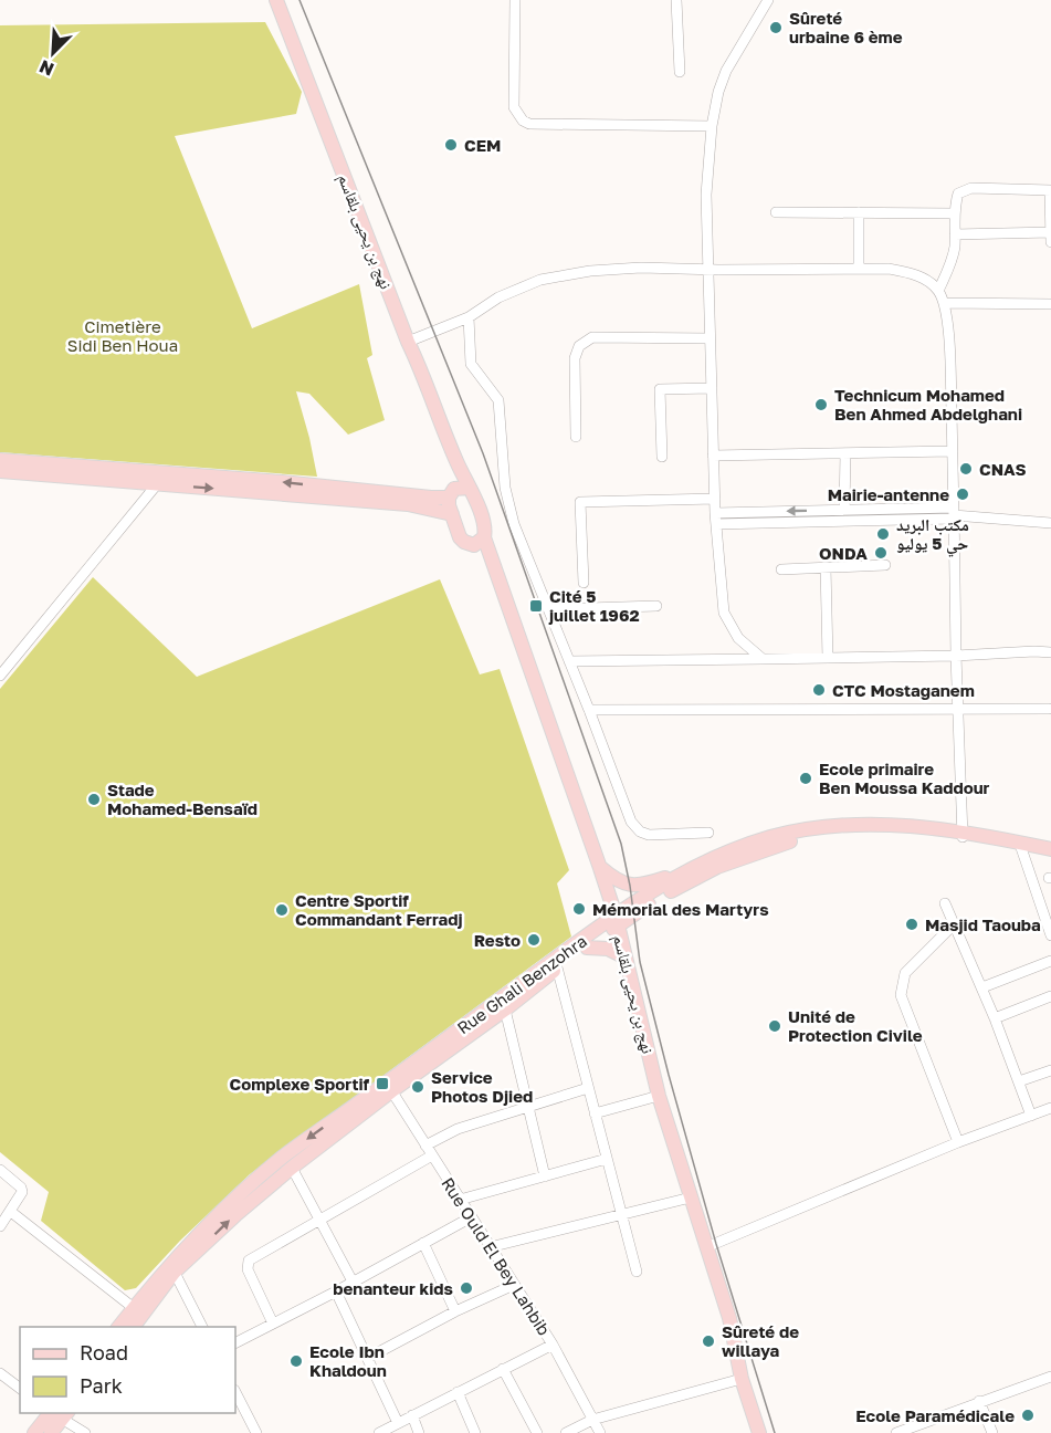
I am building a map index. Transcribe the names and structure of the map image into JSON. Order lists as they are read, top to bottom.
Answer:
{
  "streets": {
    "main road": ["نهج بن يحيى بلقاسم", "Rue Ghali Benzohra"],
    "street": ["Rue Ould El Bey Lahbib"]
  },
  "crossings": [
    ["نهج بن يحيى بلقاسم", "Rue Ghali Benzohra"],
    ["Rue Ghali Benzohra", "Rue Ould El Bey Lahbib"]
  ],
  "parks": ["Cimetière Sidi Ben Houa"],
  "places": {
    "other": [
      "Sûreté urbaine 6 ème",
      "CEM",
      "Technicum Mohamed Ben Ahmed Abdelghani",
      "CNAS",
      "Mairie-antenne",
      "مكتب البريد حي 5 يوليو",
      "ONDA",
      "CTC Mostaganem",
      "Ecole primaire Ben Moussa Kaddour",
      "Stade Mohamed-Bensaïd",
      "Mémorial des Martyrs",
      "Centre Sportif Commandant Ferradj",
      "Masjid Taouba",
      "Resto",
      "Unité de Protection Civile",
      "Service Photos Djied",
      "benanteur kids",
      "Sûreté de willaya",
      "Ecole Ibn Khaldoun",
      "Ecole Paramédicale"
    ],
    "transit": ["Cité 5 juillet 1962", "Complexe Sportif"]
  },
  "legend": ["Road", "Park"],
  "north": "bottom left"
}
